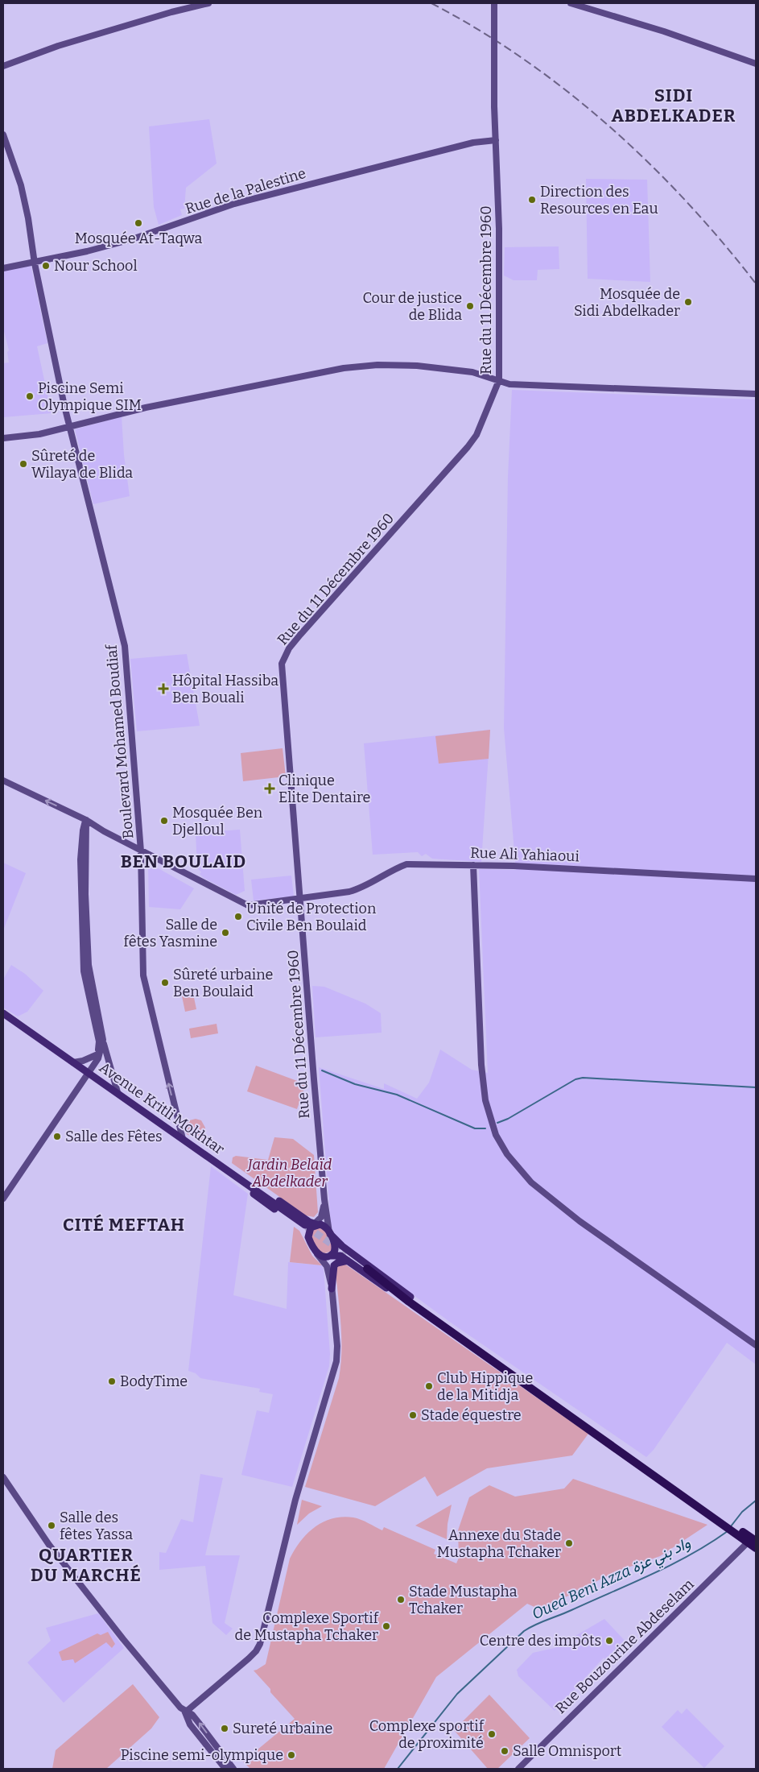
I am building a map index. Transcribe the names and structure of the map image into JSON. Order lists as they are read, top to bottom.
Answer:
{
  "streets": {
    "main road": [
      "Rue de la Palestine",
      "Rue du 11 Décembre 1960",
      "Boulevard Mohamed Boudiaf",
      "Rue Ali Yahiaoui",
      "Avenue Kritli Mokhtar",
      "Rue Bouzourine Abdeselam"
    ]
  },
  "crossings": [
    ["Rue de la Palestine", "Rue du 11 Décembre 1960"],
    ["Rue de la Palestine", "Boulevard Mohamed Boudiaf"],
    ["Rue du 11 Décembre 1960", "Rue Ali Yahiaoui"],
    ["Boulevard Mohamed Boudiaf", "Rue Ali Yahiaoui"],
    ["Boulevard Mohamed Boudiaf", "Avenue Kritli Mokhtar"]
  ],
  "districts": [
    "SIDI ABDELKADER",
    "BEN BOULAID",
    "CITÉ MEFTAH",
    "QUARTIER DU MARCHÉ"
  ],
  "water": ["Oued Beni Azza واد بني عزة"],
  "parks": ["Jardin Belaïd Abdelkader"],
  "places": {
    "other": [
      "Direction des Resources en Eau",
      "Mosquée At-Taqwa",
      "Nour School",
      "Mosquée de Sidi Abdelkader",
      "Cour de justice de Blida",
      "Piscine Semi Olympique SIM",
      "Sûreté de Wilaya de Blida",
      "Mosquée Ben Djelloul",
      "Unité de Protection Civile Ben Boulaid",
      "Salle de fêtes Yasmine",
      "Sûreté urbaine Ben Boulaid",
      "Salle des Fêtes",
      "BodyTime",
      "Club Hippique de la Mitidja",
      "Stade équestre",
      "Salle des fêtes Yassa",
      "Annexe du Stade Mustapha Tchaker",
      "Stade Mustapha Tchaker",
      "Complexe Sportif de Mustapha Tchaker",
      "Centre des impôts",
      "Sureté urbaine",
      "Complexe sportif de proximité",
      "Salle Omnisport",
      "Piscine semi-olympique"
    ],
    "health": ["Hôpital Hassiba Ben Bouali", "Clinique Elite Dentaire"]
  }
}
